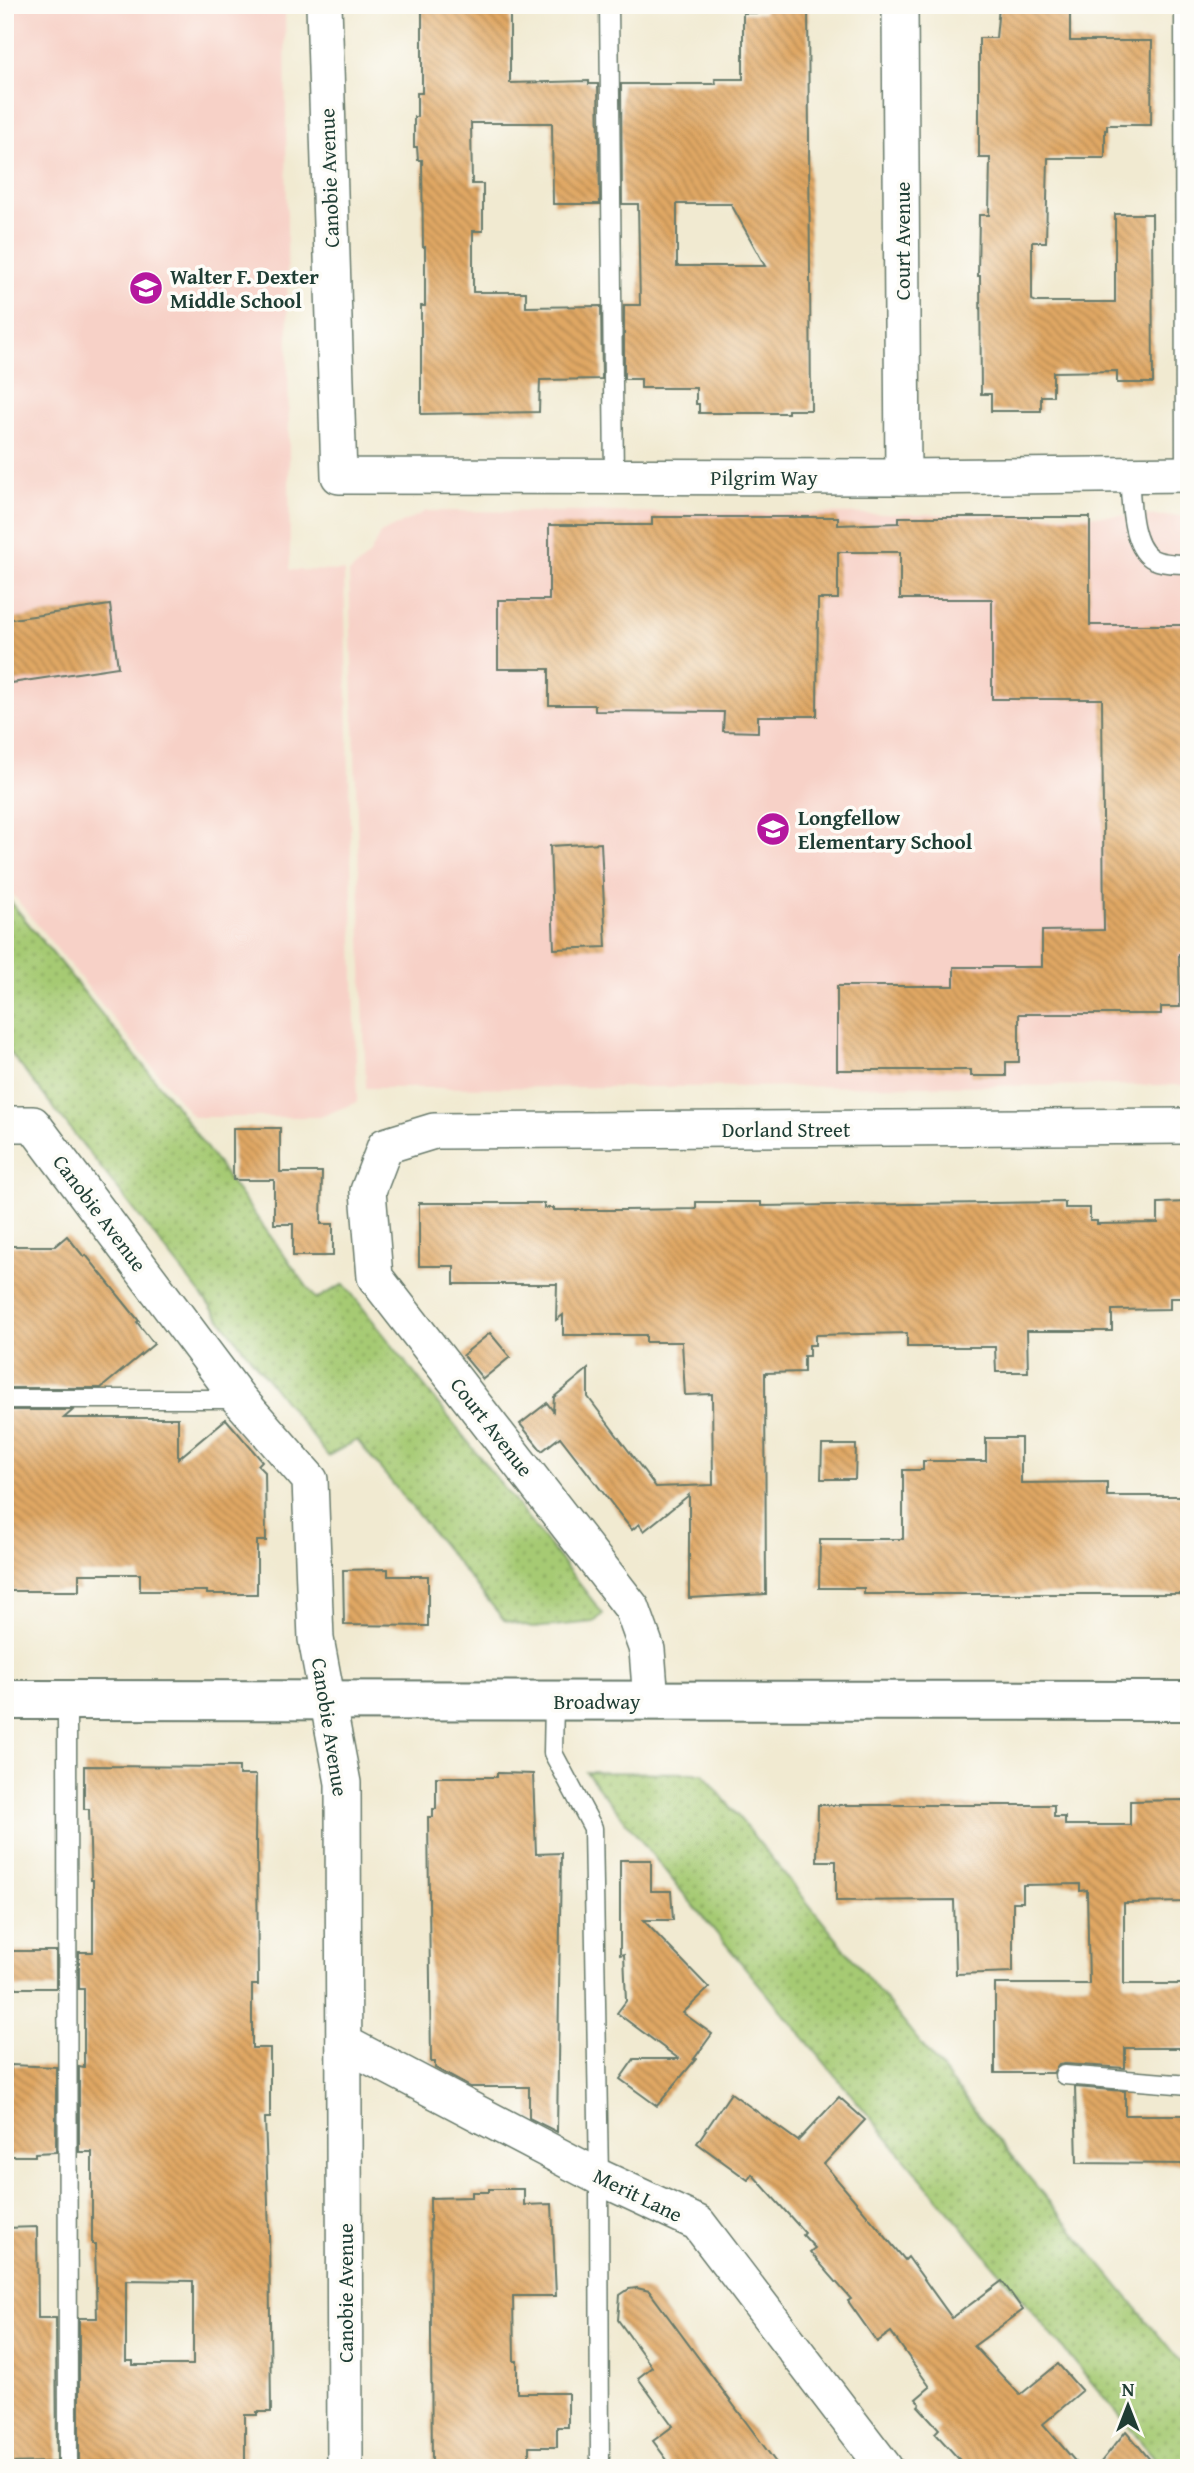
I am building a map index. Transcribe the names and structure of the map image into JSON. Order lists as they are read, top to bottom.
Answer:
{
  "streets": {
    "street": [
      "Canobie Avenue",
      "Court Avenue",
      "Pilgrim Way",
      "Dorland Street",
      "Broadway",
      "Merit Lane"
    ]
  },
  "crossings": [
    ["Canobie Avenue", "Pilgrim Way"],
    ["Canobie Avenue", "Broadway"],
    ["Canobie Avenue", "Merit Lane"],
    ["Court Avenue", "Pilgrim Way"],
    ["Court Avenue", "Dorland Street"],
    ["Court Avenue", "Broadway"]
  ],
  "places": {
    "school or university": ["Walter F. Dexter Middle School", "Longfellow Elementary School"]
  },
  "north": "top"
}
